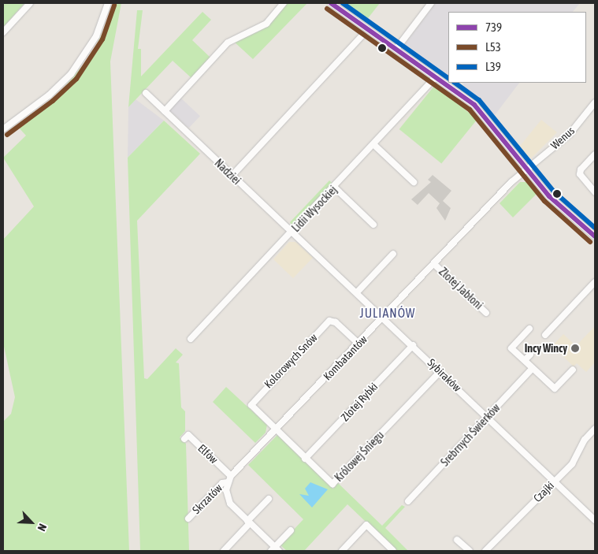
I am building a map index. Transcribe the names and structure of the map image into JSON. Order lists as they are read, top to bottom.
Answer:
{
  "streets": {
    "street": [
      "Wenus",
      "Nadziei",
      "Lidii Wysockiej",
      "Złotej Jabłoni",
      "Kombatantów",
      "Kolorowych Snów",
      "Sybiraków",
      "Złotej Rybki",
      "Srebrnych Świerków",
      "Elfów",
      "Królowej Śniegu",
      "Czajki",
      "Skrzatów"
    ]
  },
  "crossings": [
    ["Wenus", "Kombatantów"],
    ["Nadziei", "Lidii Wysockiej"],
    ["Nadziei", "Sybiraków"],
    ["Lidii Wysockiej", "Sybiraków"],
    ["Złotej Jabłoni", "Kombatantów"],
    ["Kombatantów", "Kolorowych Snów"],
    ["Kombatantów", "Sybiraków"],
    ["Kombatantów", "Elfów"],
    ["Kombatantów", "Królowej Śniegu"],
    ["Kombatantów", "Skrzatów"],
    ["Kolorowych Snów", "Królowej Śniegu"],
    ["Sybiraków", "Złotej Rybki"],
    ["Sybiraków", "Srebrnych Świerków"],
    ["Sybiraków", "Królowej Śniegu"],
    ["Sybiraków", "Czajki"],
    ["Złotej Rybki", "Królowej Śniegu"]
  ],
  "districts": ["JULIANÓW"],
  "places": ["Incy Wincy"],
  "lines": ["transit line 739", "transit line L39", "transit line L53"],
  "legend": ["739", "L53", "L39"],
  "north": "bottom right"
}
